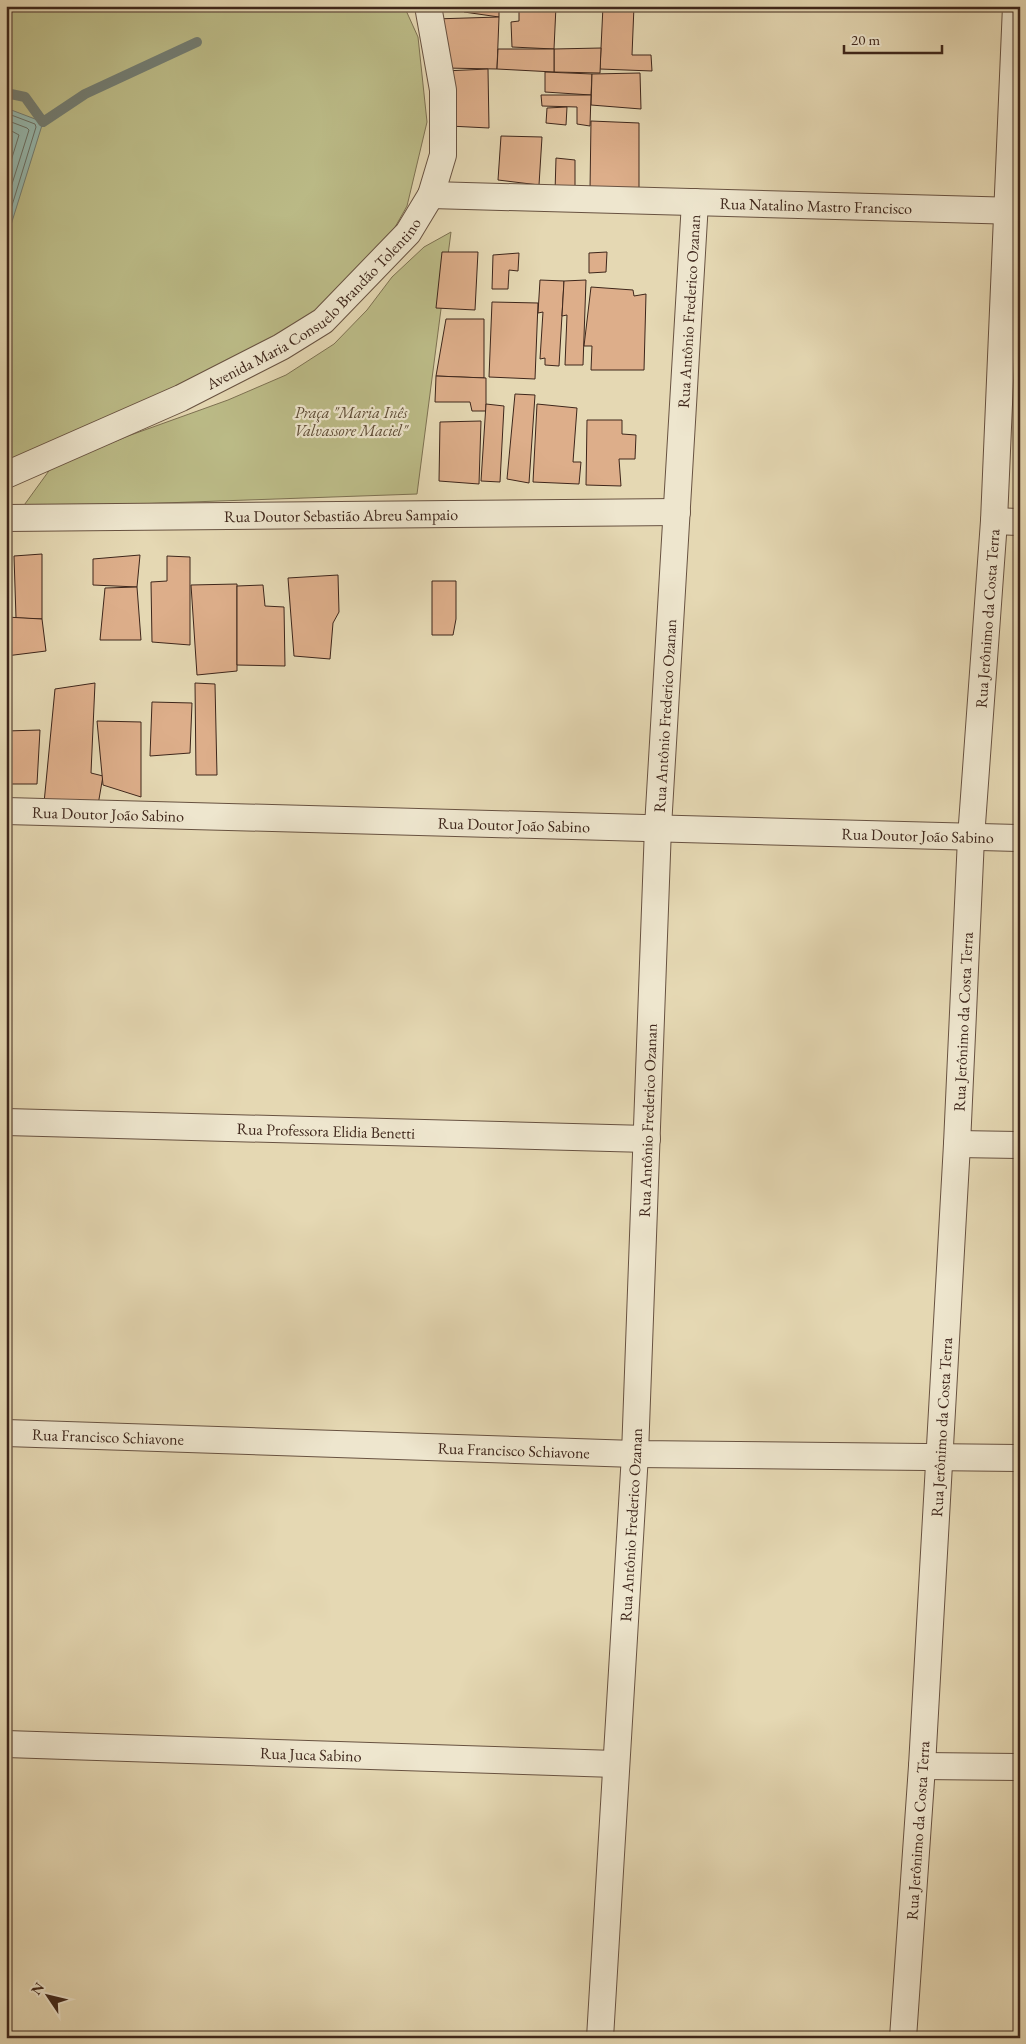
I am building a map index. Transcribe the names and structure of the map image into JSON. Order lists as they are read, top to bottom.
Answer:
{
  "streets": {
    "street": [
      "Rua Natalino Mastro Francisco",
      "Avenida Maria Consuelo Brandão Tolentino",
      "Rua Antônio Frederico Ozanan",
      "Rua Doutor Sebastião Abreu Sampaio",
      "Rua Jerônimo da Costa Terra",
      "Rua Doutor João Sabino",
      "Rua Professora Elidia Benetti",
      "Rua Francisco Schiavone",
      "Rua Juca Sabino"
    ]
  },
  "crossings": [
    ["Rua Natalino Mastro Francisco", "Avenida Maria Consuelo Brandão Tolentino"],
    ["Rua Natalino Mastro Francisco", "Rua Antônio Frederico Ozanan"],
    ["Rua Natalino Mastro Francisco", "Rua Jerônimo da Costa Terra"],
    ["Rua Antônio Frederico Ozanan", "Rua Doutor Sebastião Abreu Sampaio"],
    ["Rua Antônio Frederico Ozanan", "Rua Doutor João Sabino"],
    ["Rua Antônio Frederico Ozanan", "Rua Professora Elidia Benetti"],
    ["Rua Antônio Frederico Ozanan", "Rua Francisco Schiavone"],
    ["Rua Antônio Frederico Ozanan", "Rua Juca Sabino"],
    ["Rua Jerônimo da Costa Terra", "Rua Doutor João Sabino"],
    ["Rua Jerônimo da Costa Terra", "Rua Francisco Schiavone"]
  ],
  "parks": ["Praça \"Maria Inês Valvassore Maciel\""],
  "scale_bar": "20 m",
  "north": "top left"
}
